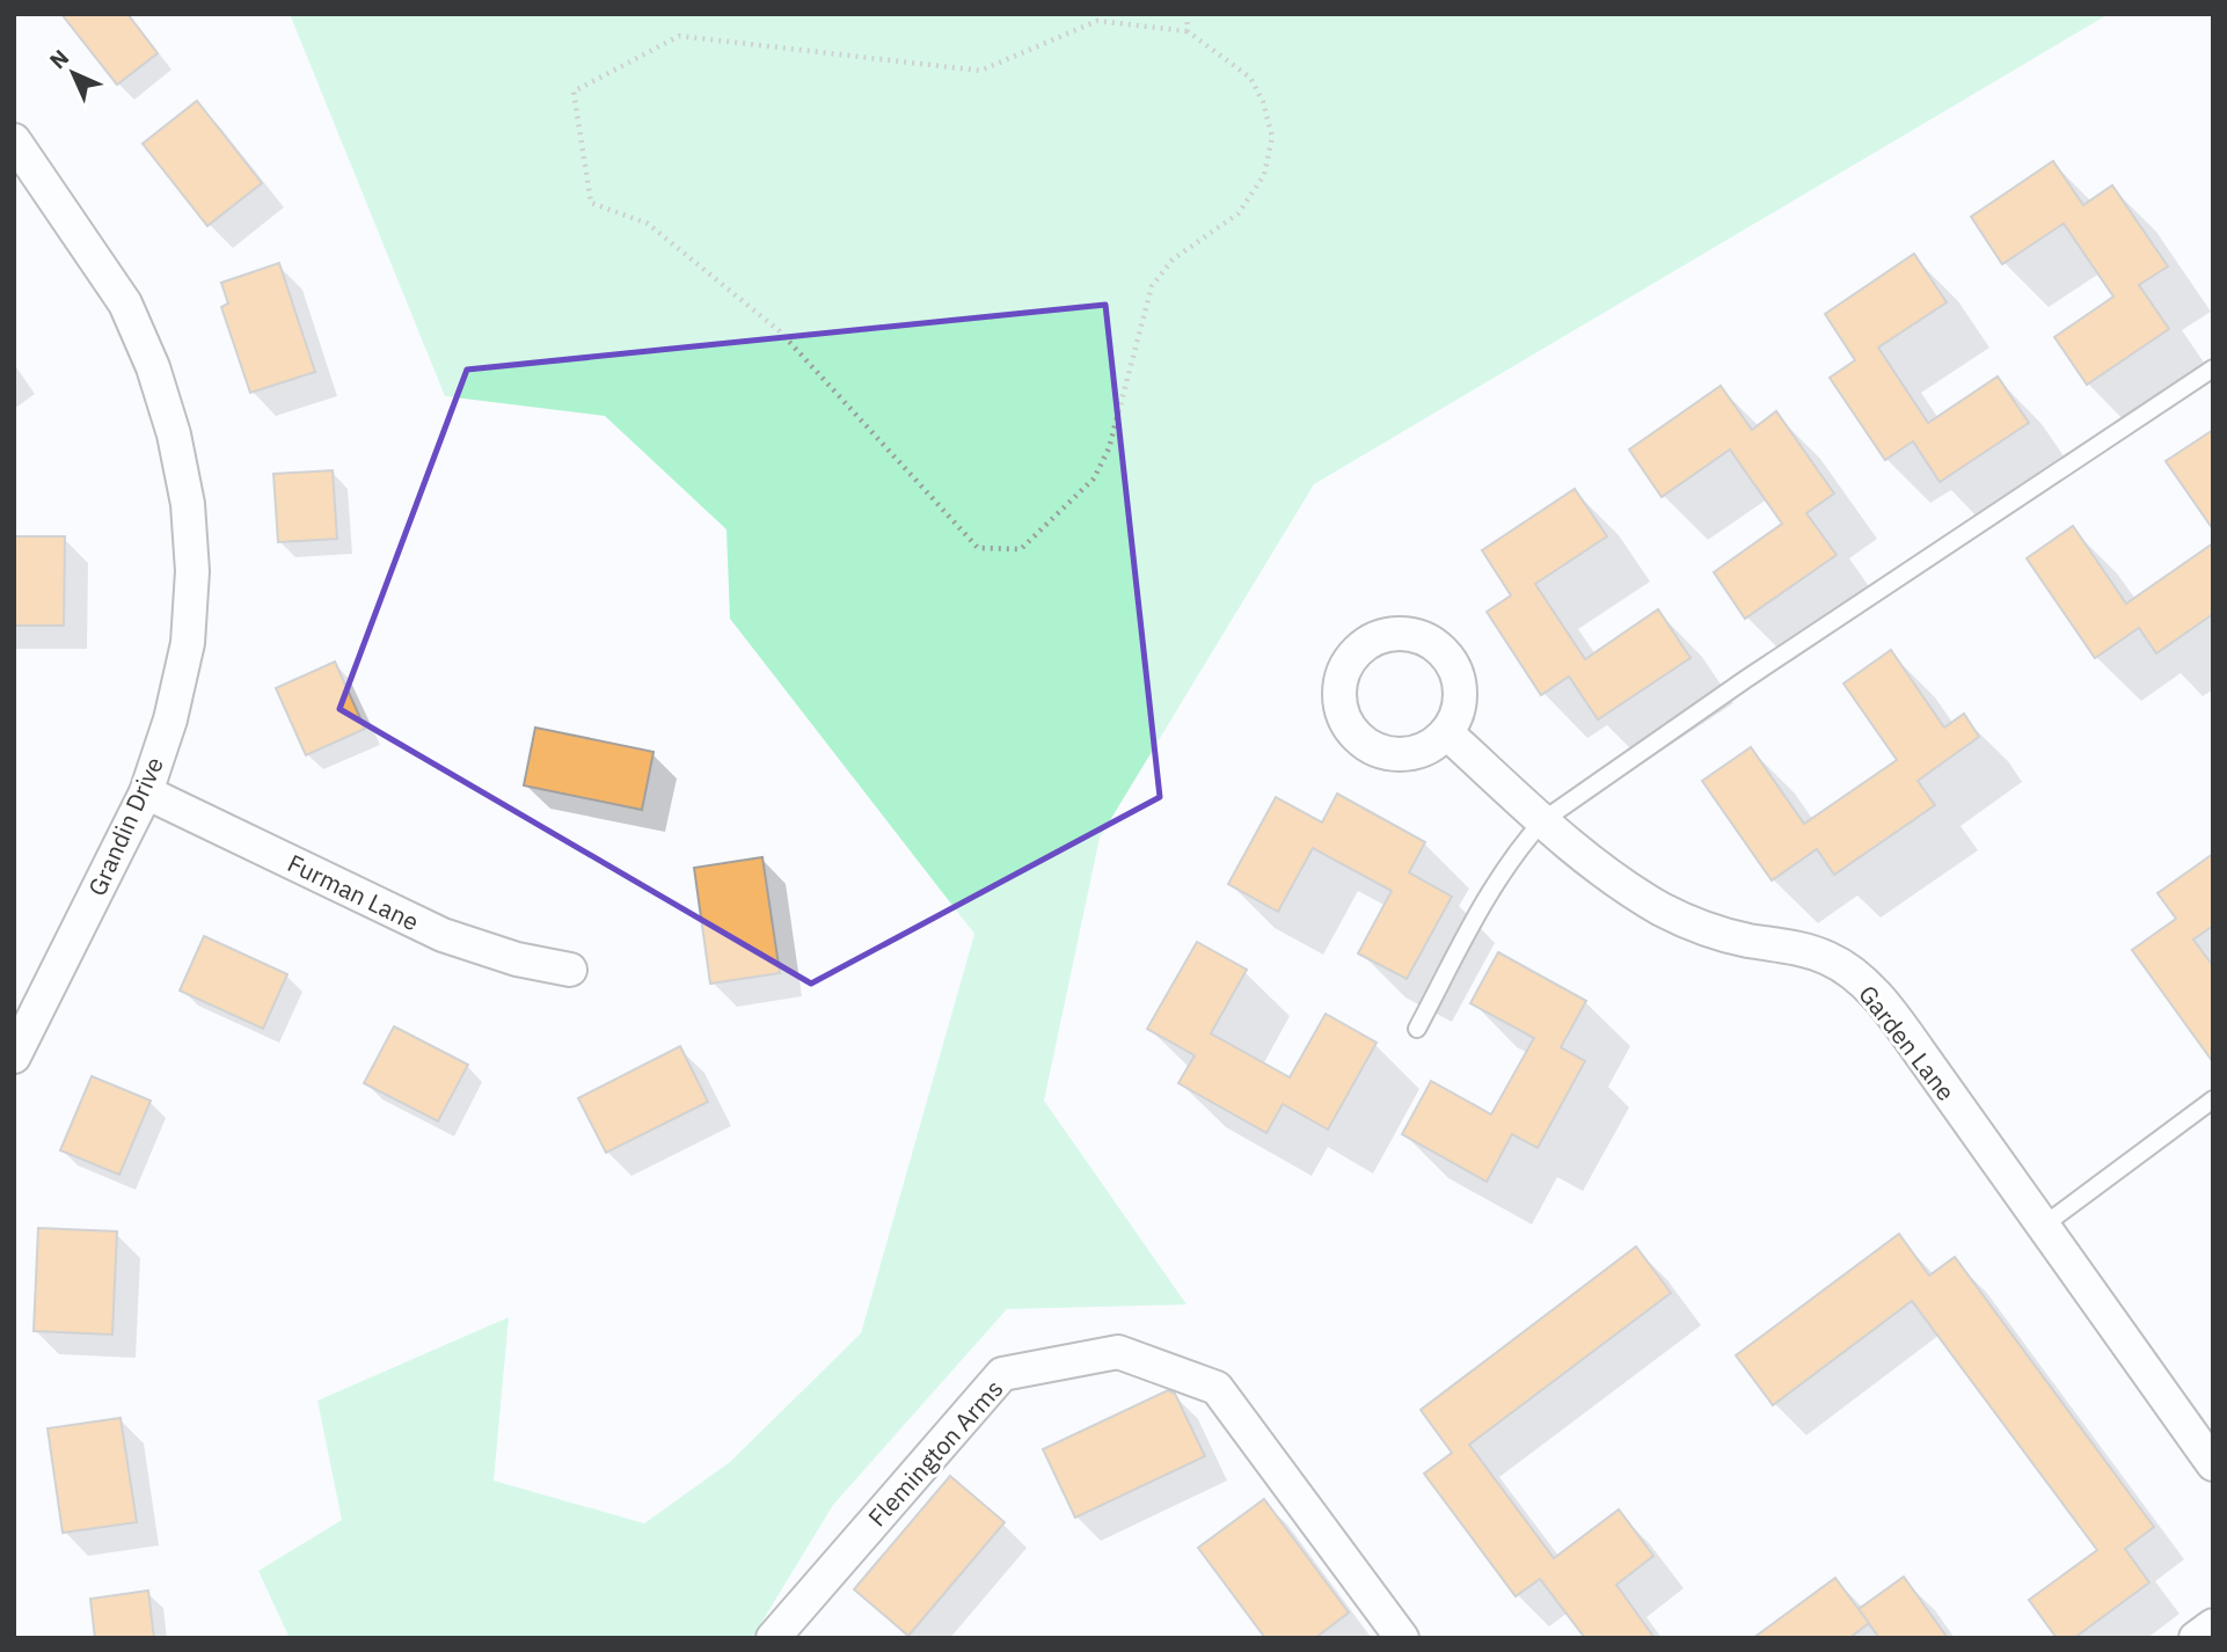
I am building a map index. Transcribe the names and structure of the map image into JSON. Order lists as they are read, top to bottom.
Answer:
{
  "streets": {
    "street": [
      "Grandin Drive",
      "Furman Lane",
      "Garden Lane",
      "Flemington Arms"
    ]
  },
  "crossings": [
    ["Grandin Drive", "Furman Lane"]
  ],
  "north": "top left"
}
